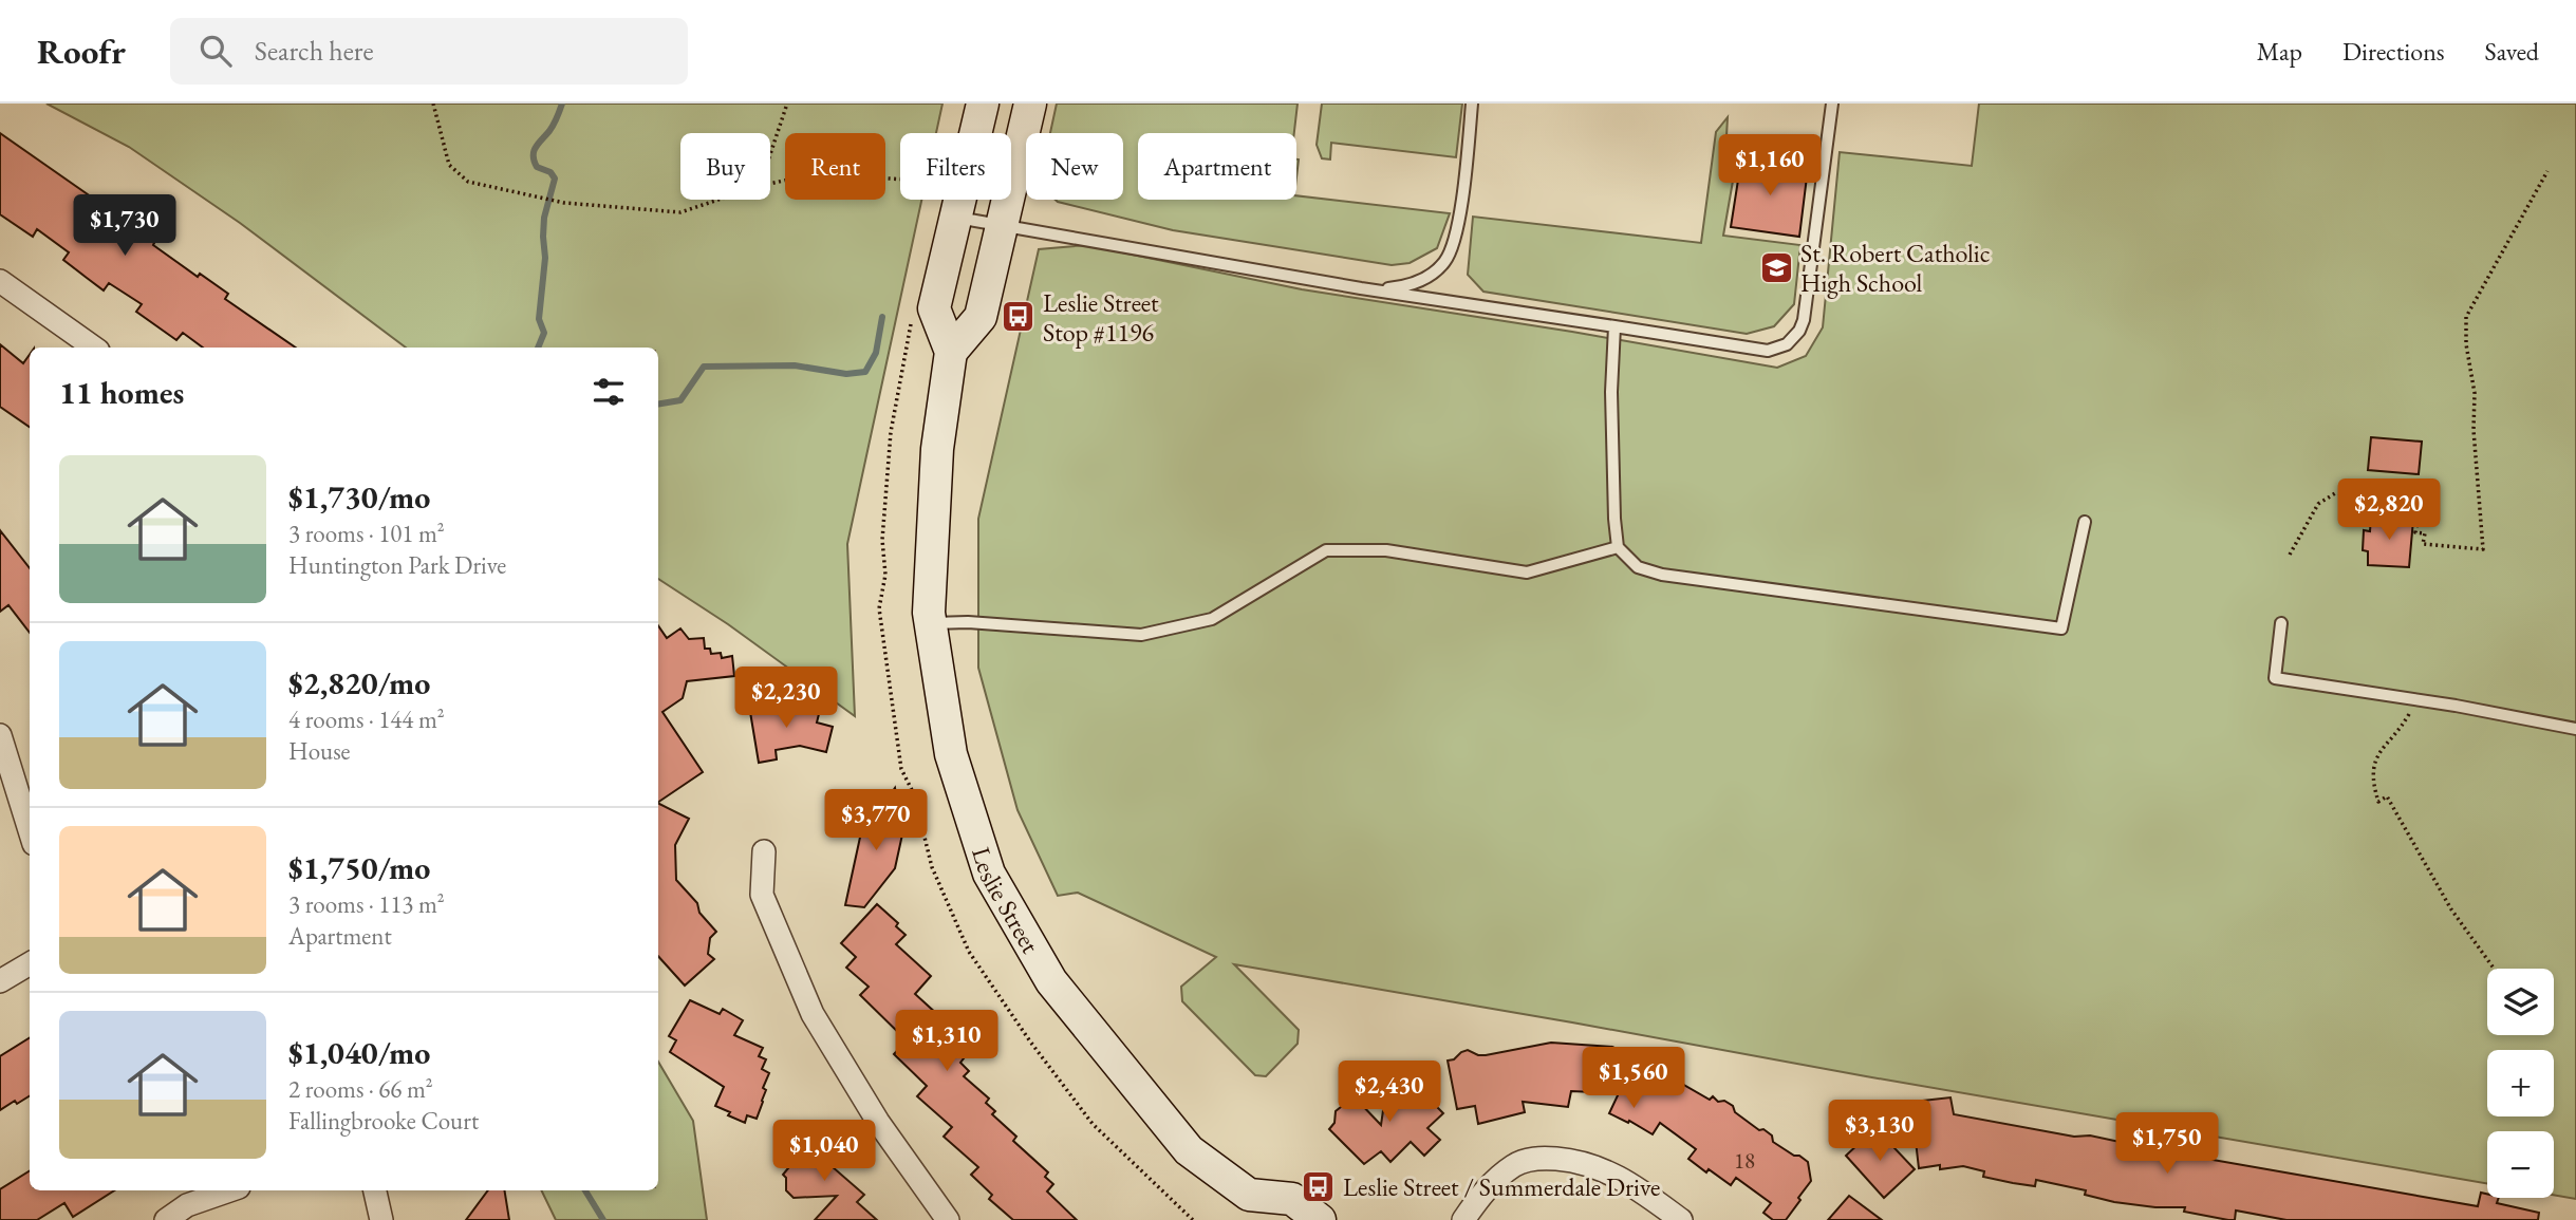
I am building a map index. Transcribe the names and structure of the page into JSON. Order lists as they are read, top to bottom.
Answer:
{
  "streets": {
    "main road": ["Leslie Street"]
  },
  "places": {
    "school or university": ["St. Robert Catholic High School"],
    "bus stop": ["Leslie Street Stop #1196", "Leslie Street / Summerdale Drive"]
  },
  "house_numbers": ["18"],
  "page": {
    "header": "Roofr",
    "search": "Search here",
    "nav": ["Map", "Directions", "Saved"],
    "chip": [
      "Buy",
      "Rent",
      "Filters",
      "New",
      "Apartment"
    ],
    "price": [
      "$1,160",
      "$1,730",
      "$2,820",
      "$2,230",
      "$3,770",
      "$1,310",
      "$1,560",
      "$2,430",
      "$3,130",
      "$1,750",
      "$1,040"
    ],
    "heading": "11 homes",
    "list": [
      {
        "name": "$1,730/mo",
        "note": "3 rooms · 101 m² · Huntington Park Drive"
      },
      {
        "name": "$2,820/mo",
        "note": "4 rooms · 144 m² · House"
      },
      {
        "name": "$1,750/mo",
        "note": "3 rooms · 113 m² · Apartment"
      },
      {
        "name": "$1,040/mo",
        "note": "2 rooms · 66 m² · Fallingbrooke Court"
      }
    ],
    "map_buttons": ["+", "−"]
  }
}
